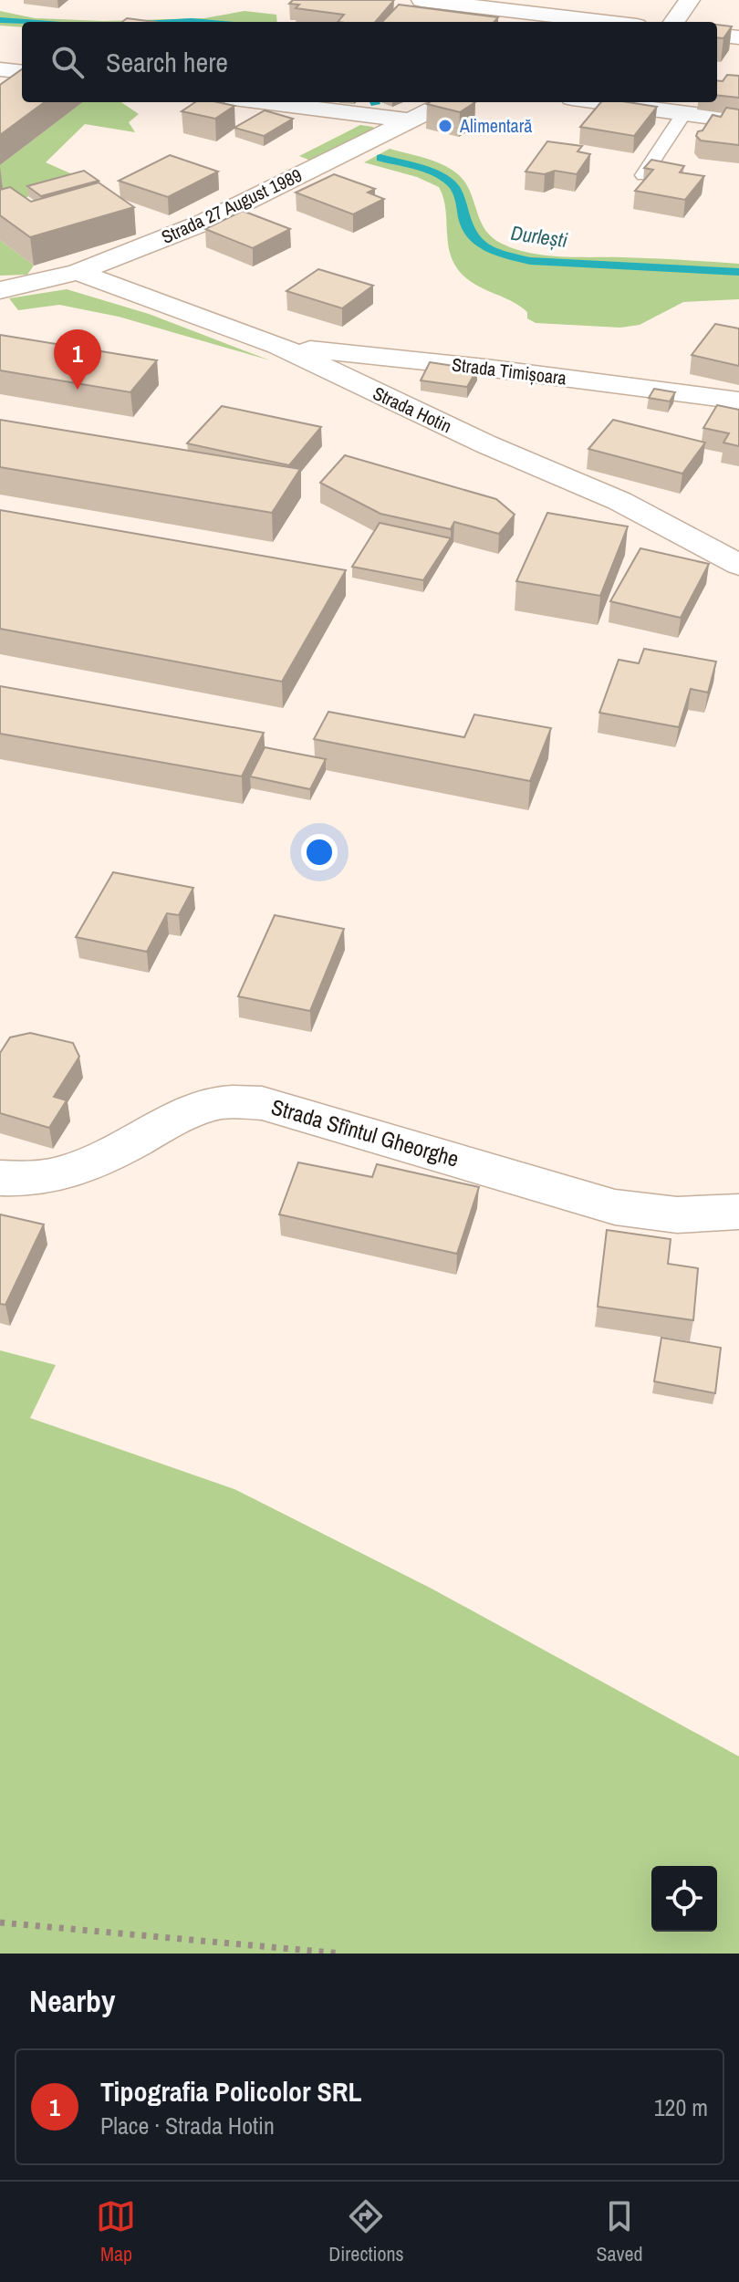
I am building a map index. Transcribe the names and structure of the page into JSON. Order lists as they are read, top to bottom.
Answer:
{
  "streets": {
    "street": [
      "Strada 27 August 1989",
      "Strada Timișoara",
      "Strada Hotin",
      "Strada Sfîntul Gheorghe"
    ]
  },
  "crossings": [
    ["Strada 27 August 1989", "Strada Hotin"],
    ["Strada Timișoara", "Strada Hotin"]
  ],
  "water": ["Durlești"],
  "places": ["Alimentară"],
  "page": {
    "search": "Search here",
    "pins": "1",
    "heading": "Nearby",
    "list": [
      {
        "mark": "1",
        "name": "Tipografia Policolor SRL",
        "note": "Place · Strada Hotin",
        "value": "120 m"
      }
    ],
    "nav": ["Map", "Directions", "Saved"]
  }
}
